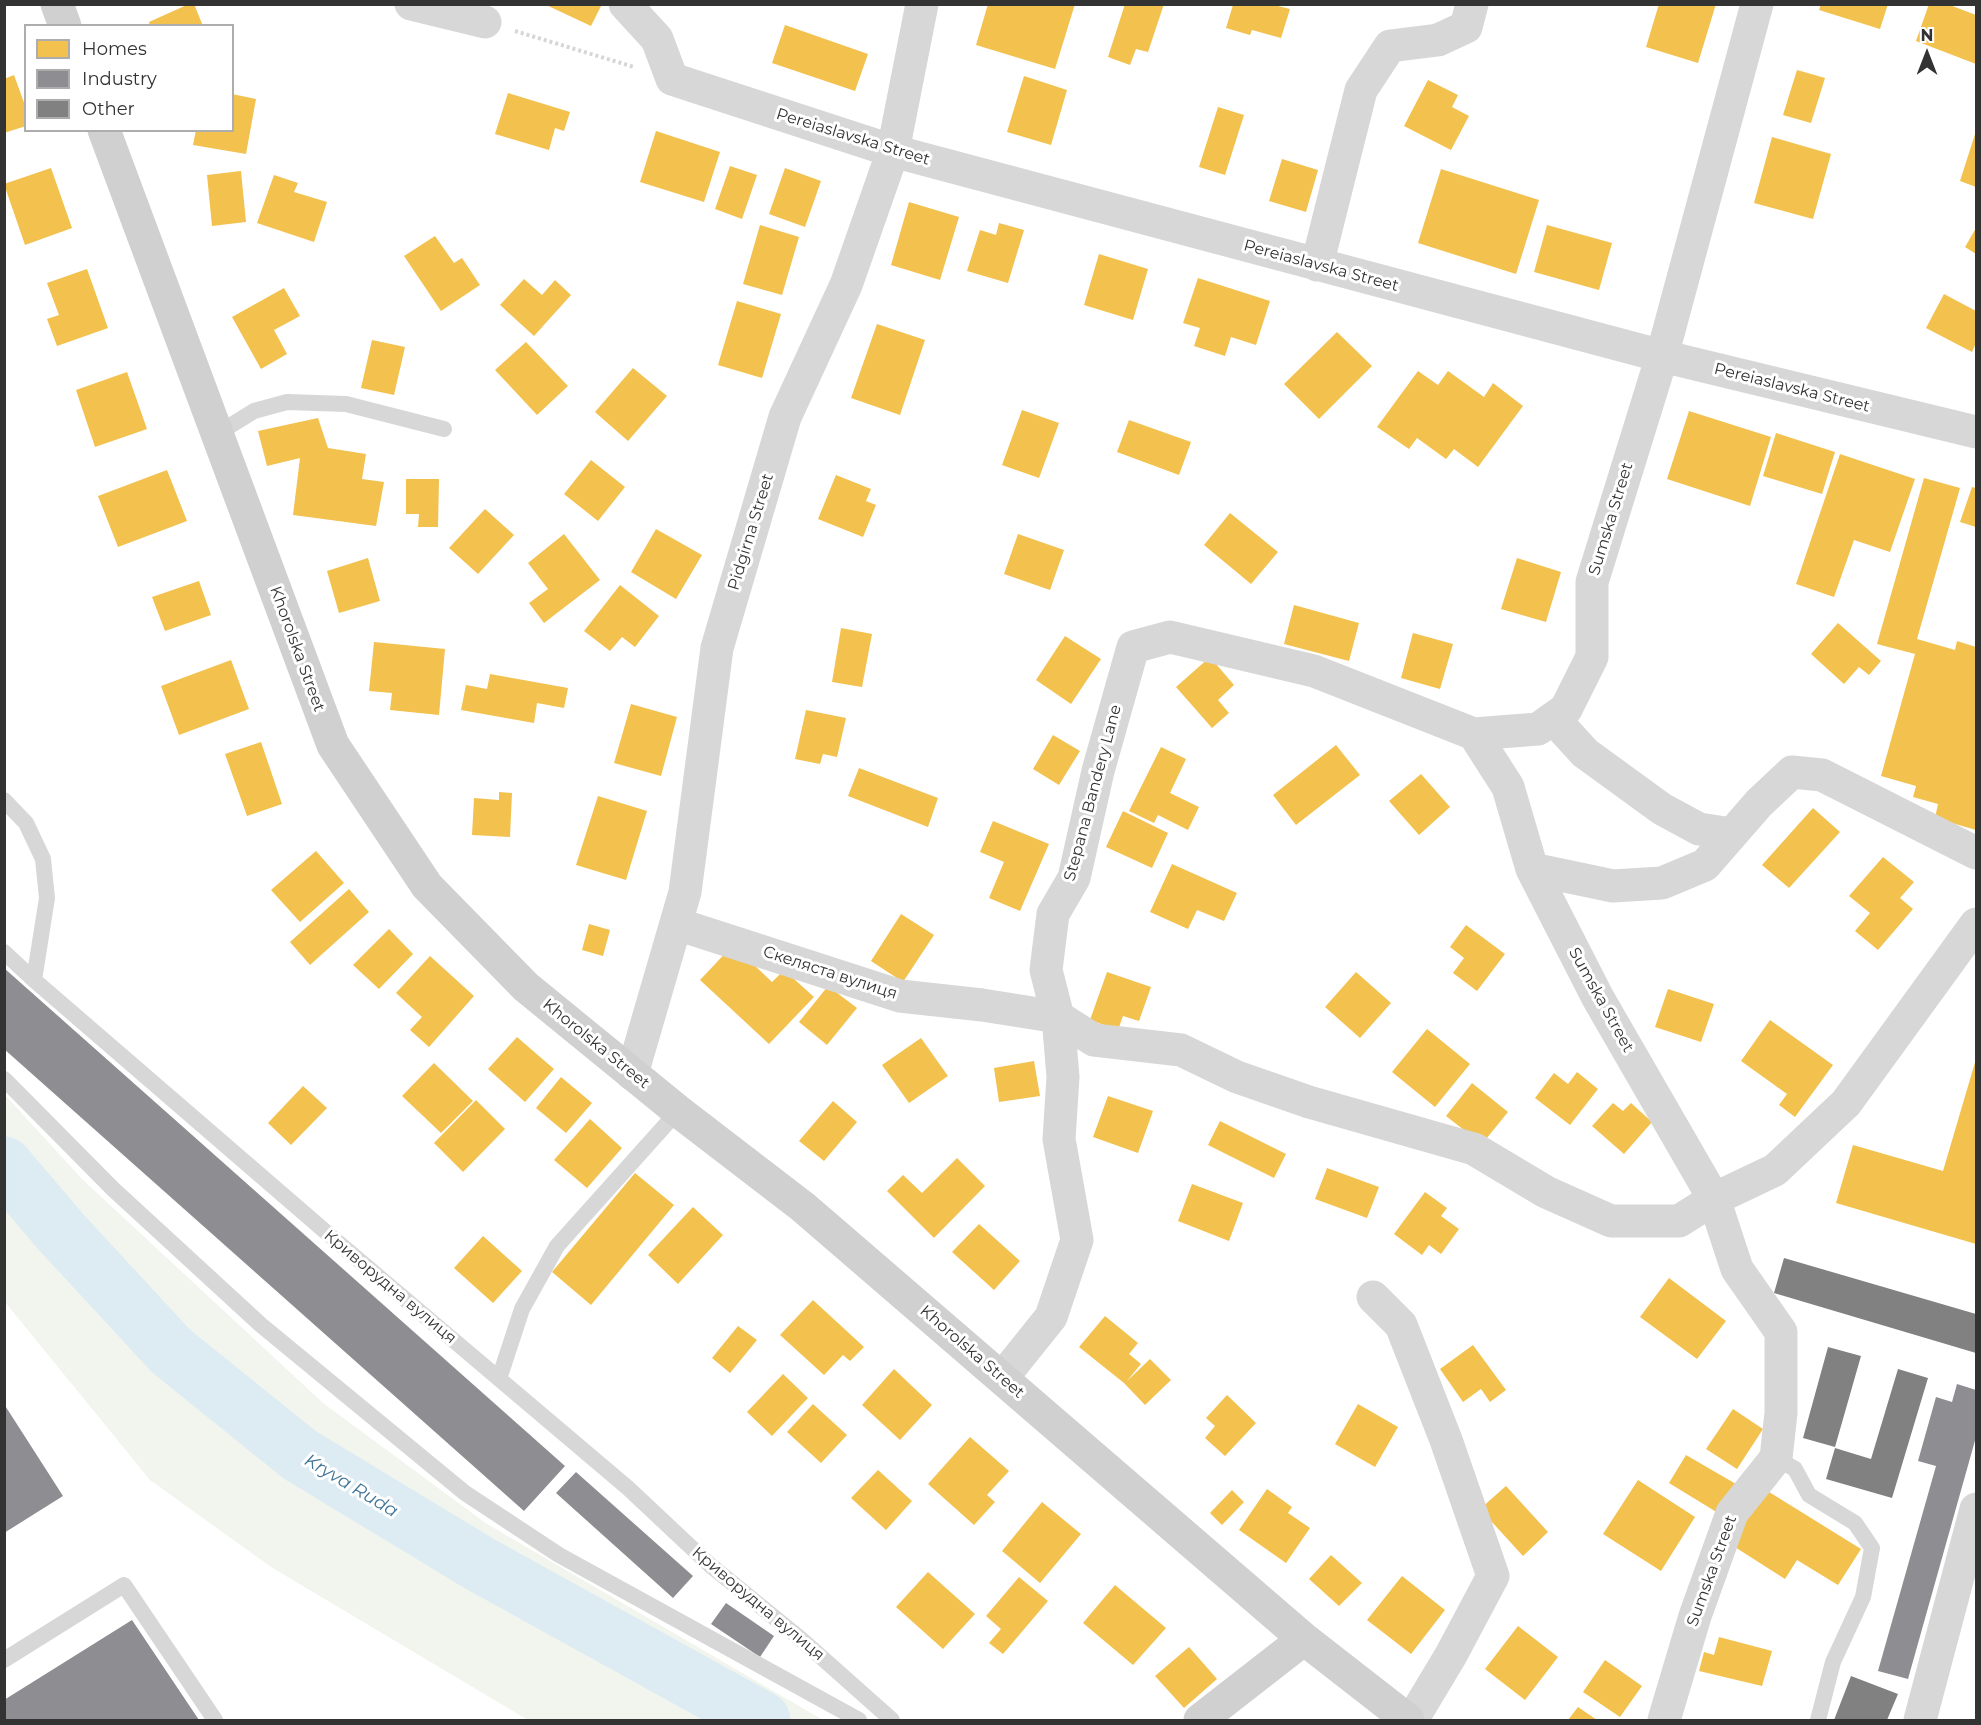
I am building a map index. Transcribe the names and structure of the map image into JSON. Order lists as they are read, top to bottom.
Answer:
{
  "streets": {
    "street": [
      "Pereiaslavska Street",
      "Sumska Street",
      "Pidgirna Street",
      "Khorolska Street",
      "Stepana Bandery Lane",
      "Скеляста вулиця"
    ],
    "lane": ["Криворудна вулиця"]
  },
  "crossings": [
    ["Pereiaslavska Street", "Sumska Street"],
    ["Pereiaslavska Street", "Pidgirna Street"],
    ["Sumska Street", "Stepana Bandery Lane"],
    ["Pidgirna Street", "Khorolska Street"],
    ["Pidgirna Street", "Скеляста вулиця"],
    ["Khorolska Street", "Stepana Bandery Lane"],
    ["Stepana Bandery Lane", "Скеляста вулиця"]
  ],
  "water": ["Kryva Ruda"],
  "legend": ["Homes", "Industry", "Other"],
  "north": "top"
}
